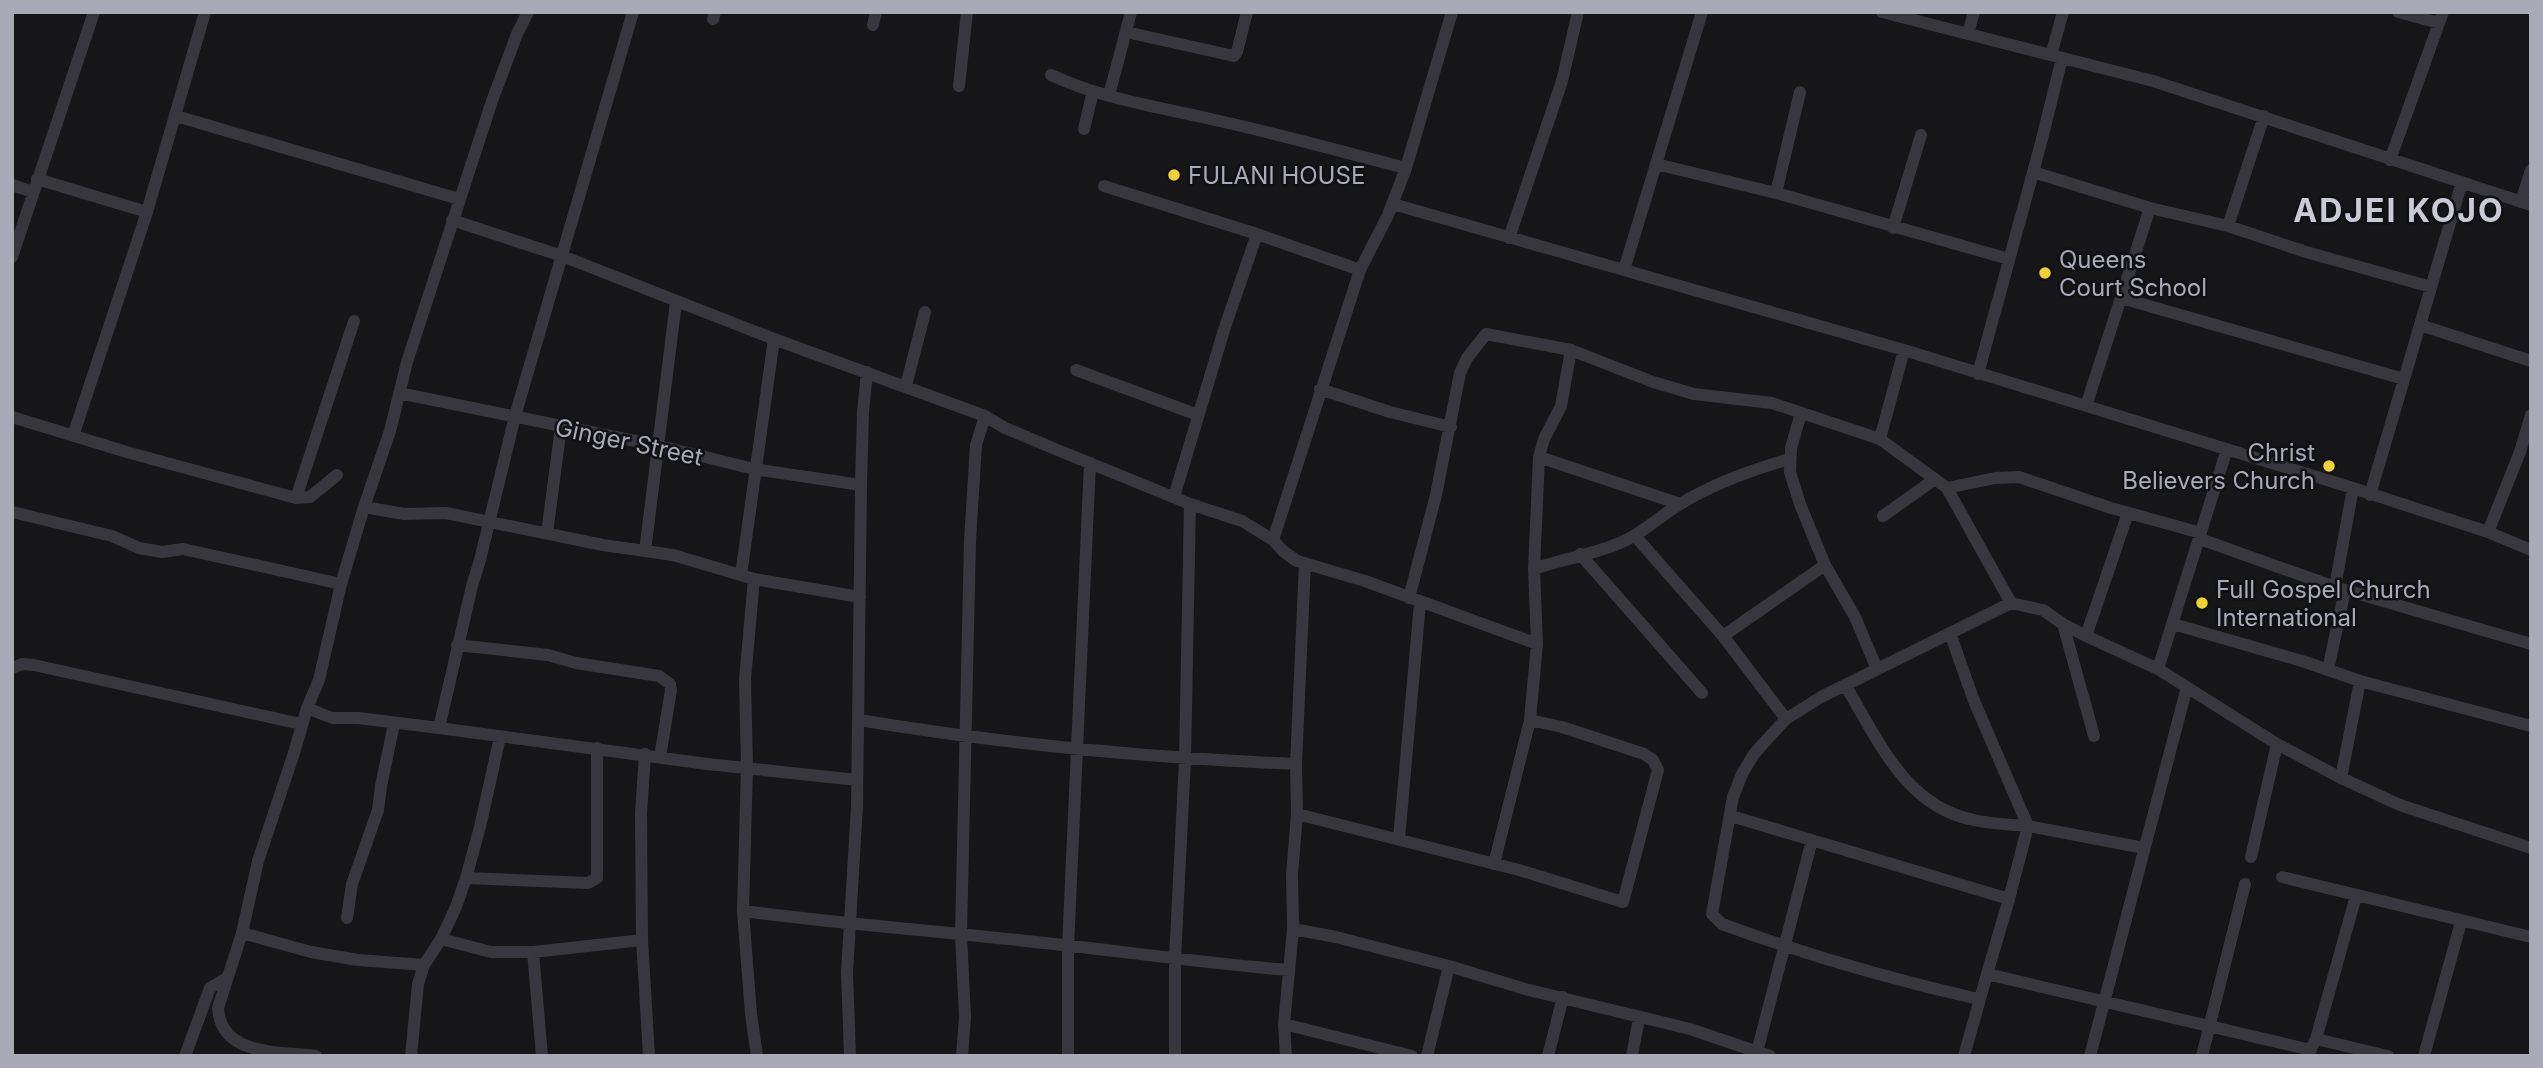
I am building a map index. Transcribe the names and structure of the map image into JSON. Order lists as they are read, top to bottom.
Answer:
{
  "streets": {
    "street": ["Ginger Street"]
  },
  "districts": ["ADJEI KOJO"],
  "places": [
    "FULANI HOUSE",
    "Queens Court School",
    "Christ Believers Church",
    "Full Gospel Church International"
  ]
}
